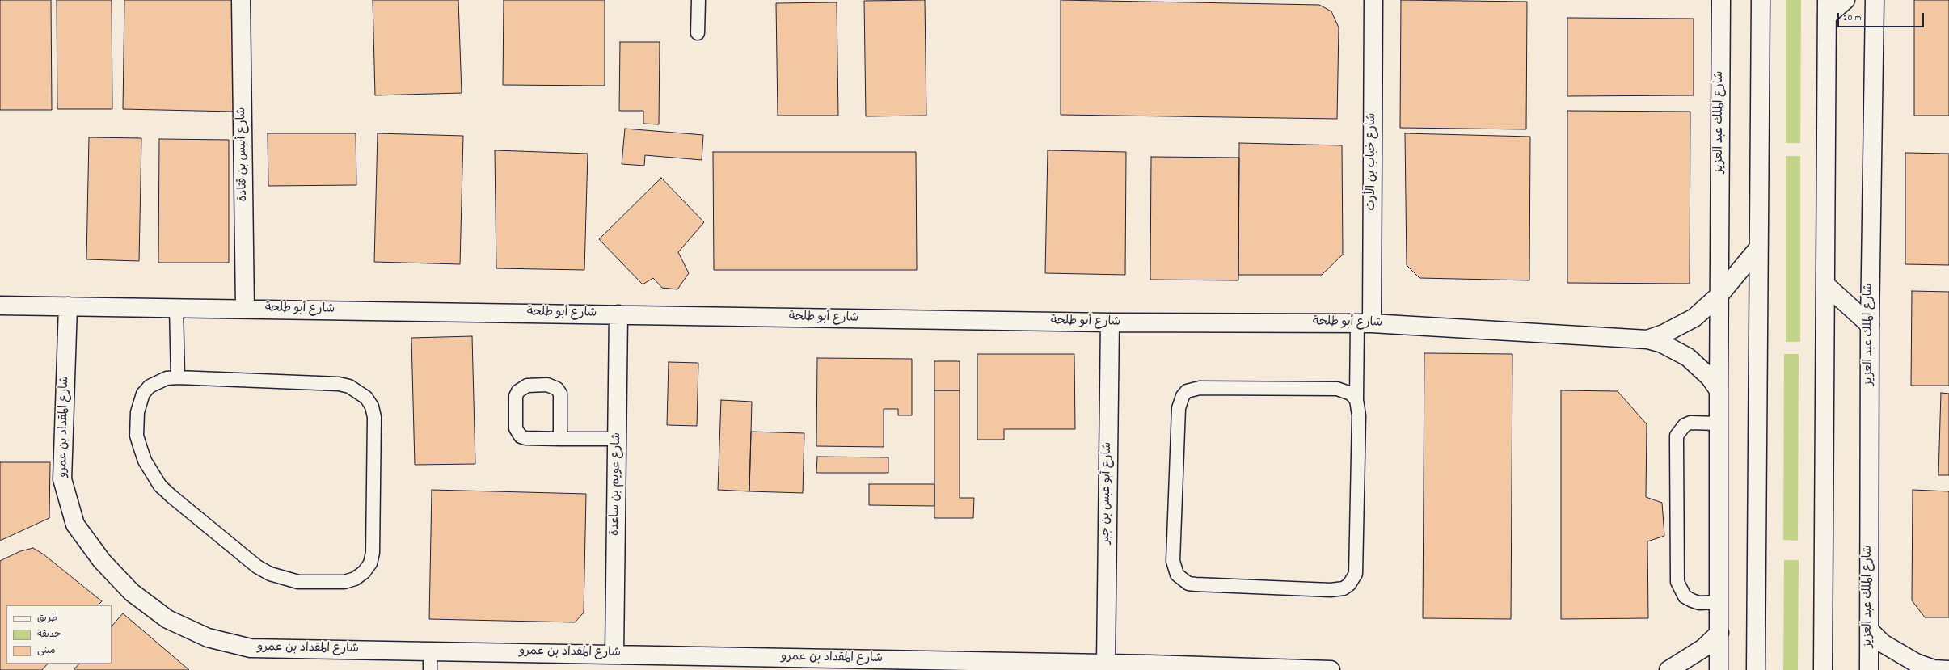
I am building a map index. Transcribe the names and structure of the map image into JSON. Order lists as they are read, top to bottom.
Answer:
{
  "streets": {
    "main road": [
      "شارع الملك عبد العزيز",
      "شارع أنيس بن قتادة",
      "شارع خباب بن الأرت",
      "شارع أبو طلحة",
      "شارع المقداد بن عمرو",
      "شارع عويم بن ساعدة",
      "شارع أبو عبس بن جبر"
    ]
  },
  "crossings": [
    ["شارع الملك عبد العزيز", "شارع أبو طلحة"],
    ["شارع أنيس بن قتادة", "شارع أبو طلحة"],
    ["شارع خباب بن الأرت", "شارع أبو طلحة"],
    ["شارع أبو طلحة", "شارع المقداد بن عمرو"],
    ["شارع أبو طلحة", "شارع عويم بن ساعدة"],
    ["شارع أبو طلحة", "شارع أبو عبس بن جبر"],
    ["شارع المقداد بن عمرو", "شارع عويم بن ساعدة"],
    ["شارع المقداد بن عمرو", "شارع أبو عبس بن جبر"]
  ],
  "legend": ["طريق", "حديقة", "مبنى"],
  "scale_bar": "20 m"
}
